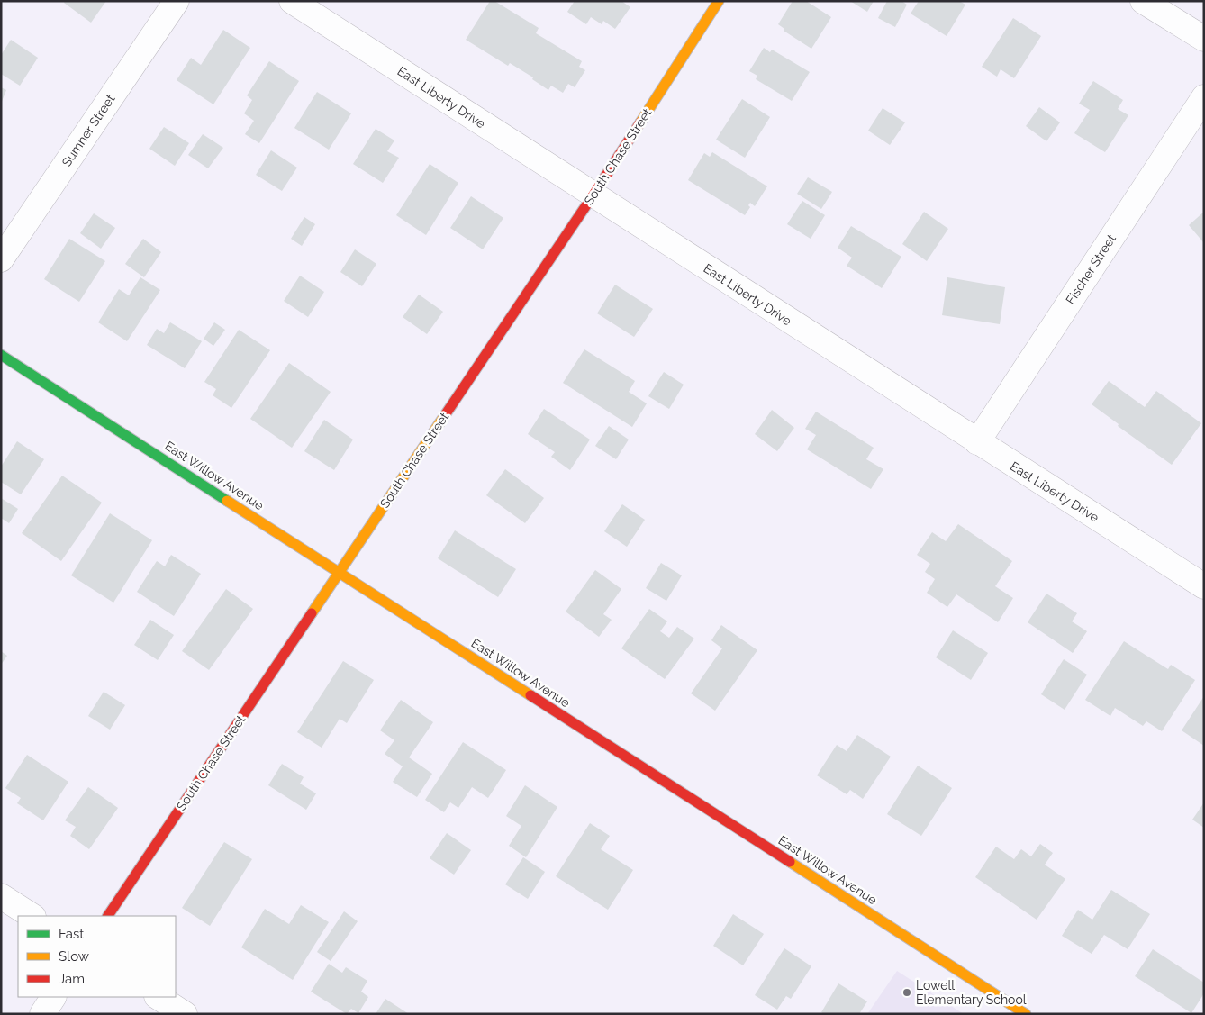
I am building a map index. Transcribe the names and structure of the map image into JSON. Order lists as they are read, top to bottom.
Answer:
{
  "streets": {
    "street": [
      "East Liberty Drive",
      "Sumner Street",
      "South Chase Street",
      "Fischer Street",
      "East Willow Avenue"
    ]
  },
  "crossings": [
    ["East Liberty Drive", "South Chase Street"],
    ["East Liberty Drive", "Fischer Street"],
    ["South Chase Street", "East Willow Avenue"]
  ],
  "places": ["Lowell Elementary School"],
  "legend": ["Fast", "Slow", "Jam"]
}
